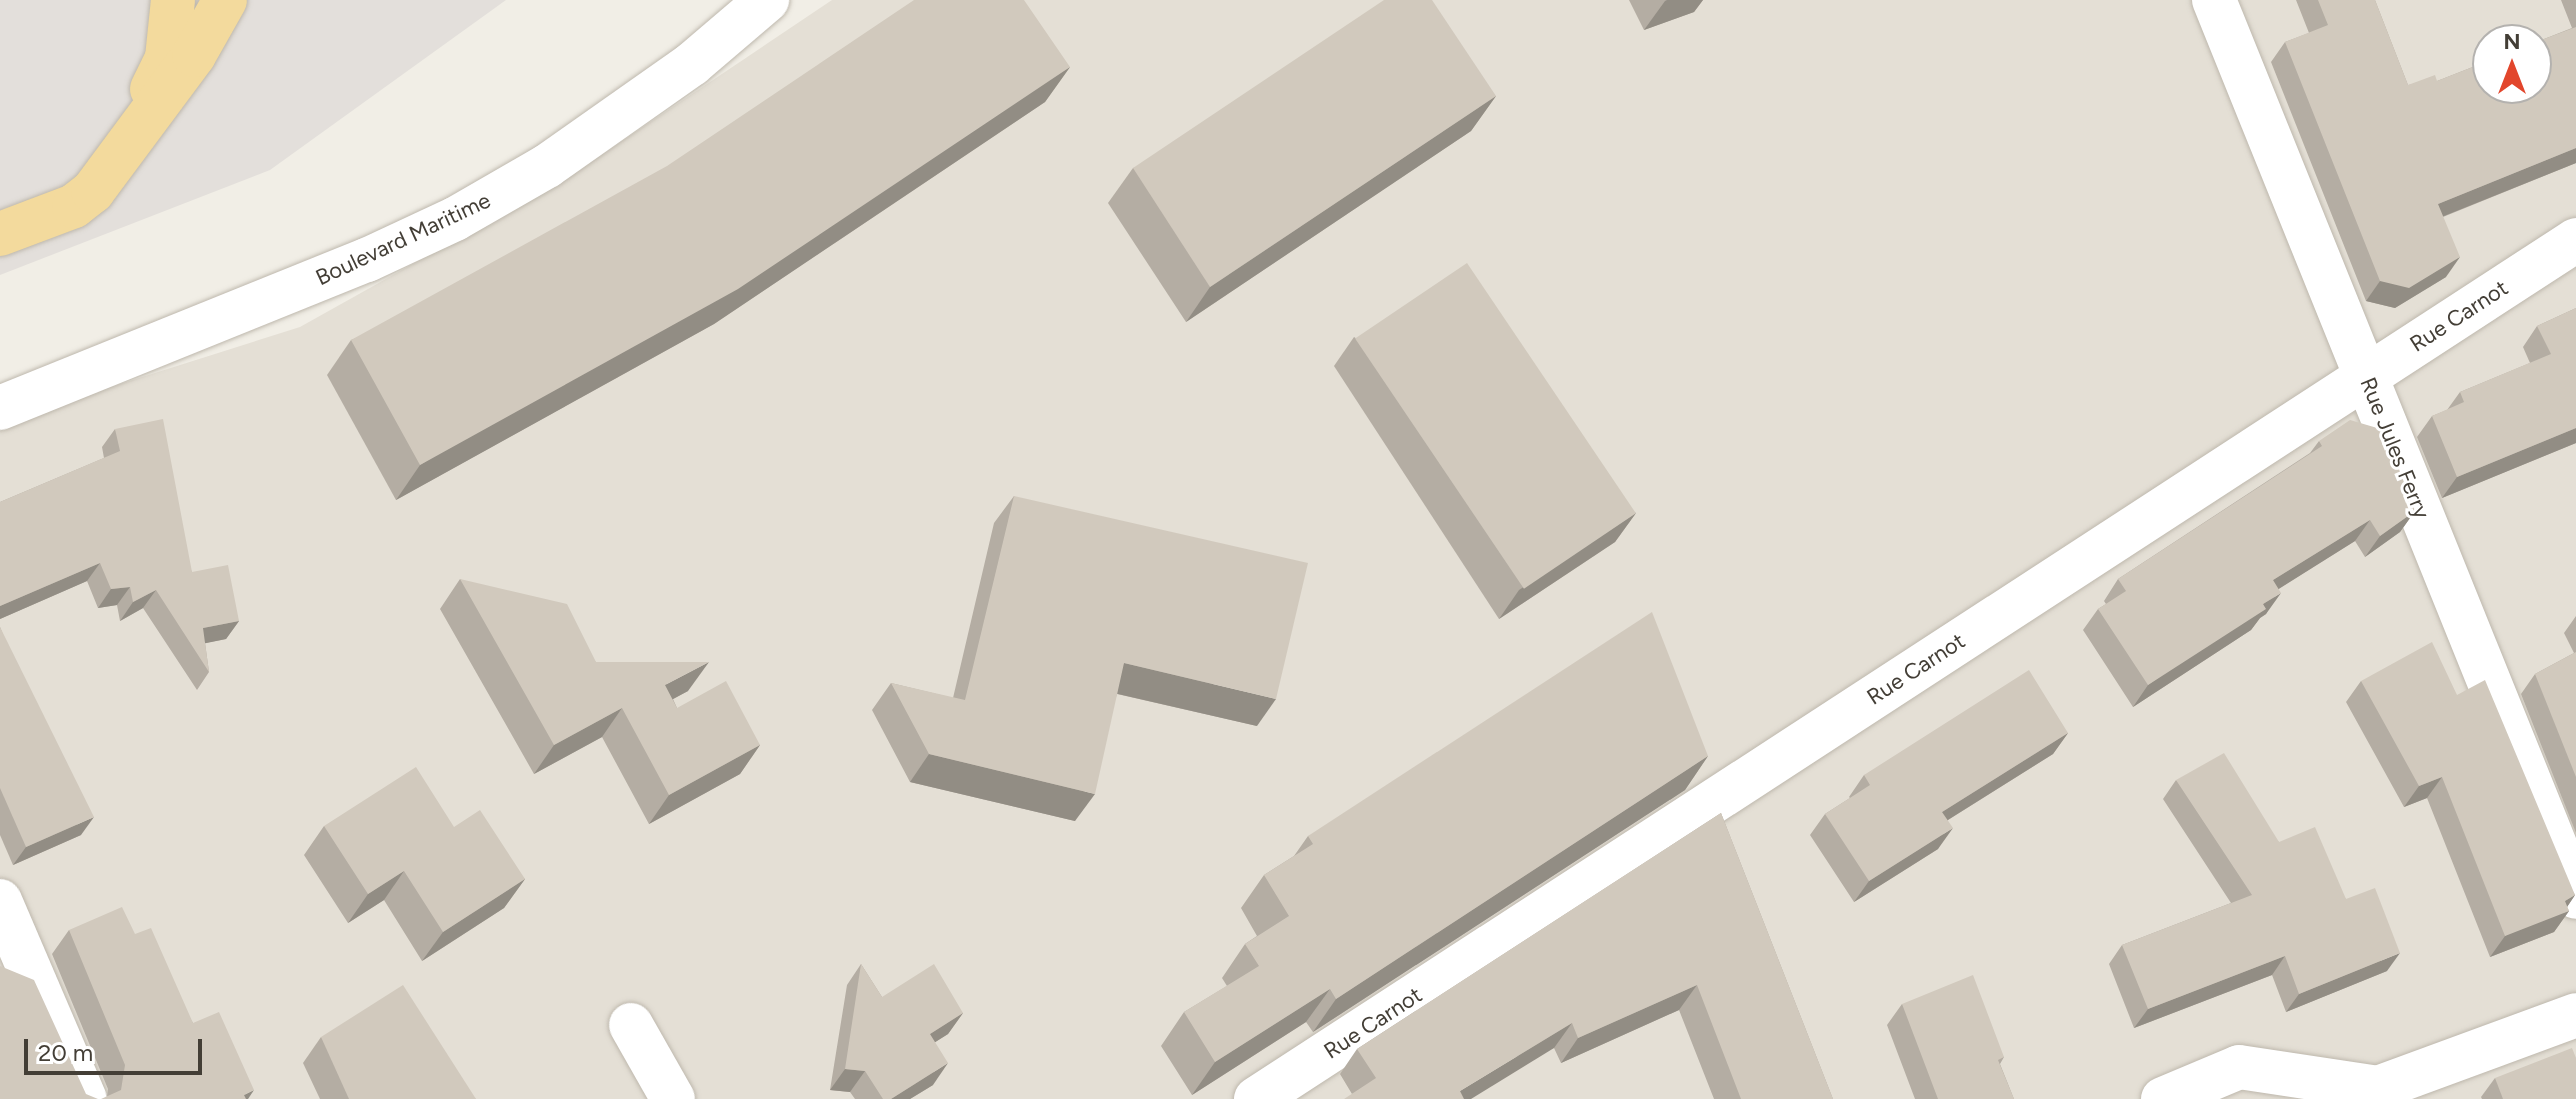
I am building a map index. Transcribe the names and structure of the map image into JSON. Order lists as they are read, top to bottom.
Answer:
{
  "streets": {
    "street": ["Boulevard Maritime", "Rue Carnot", "Rue Jules Ferry"]
  },
  "crossings": [
    ["Rue Carnot", "Rue Jules Ferry"]
  ],
  "scale_bar": "20 m",
  "north": "top"
}
